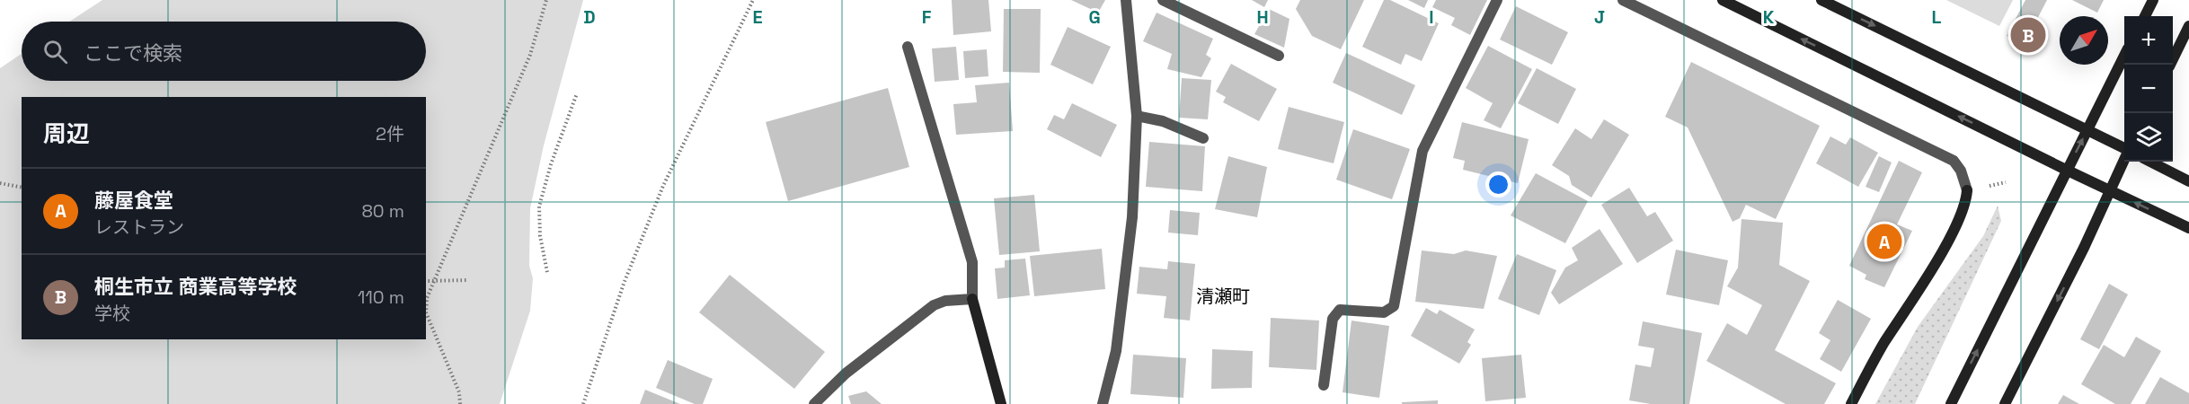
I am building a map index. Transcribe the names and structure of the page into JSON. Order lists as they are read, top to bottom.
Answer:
{
  "districts": ["清瀬町"],
  "north": "top right",
  "page": {
    "pins": ["B", "A"],
    "map_buttons": ["+", "−"],
    "search": "ここで検索",
    "heading": ["周辺", "2件"],
    "list": [
      {
        "mark": "A",
        "name": "藤屋食堂",
        "note": "レストラン",
        "value": "80 m"
      },
      {
        "mark": "B",
        "name": "桐生市立 商業高等学校",
        "note": "学校",
        "value": "110 m"
      }
    ]
  },
  "grid": {
    "columns": [
      "D",
      "E",
      "F",
      "G",
      "H",
      "I",
      "J",
      "K",
      "L"
    ]
  }
}
